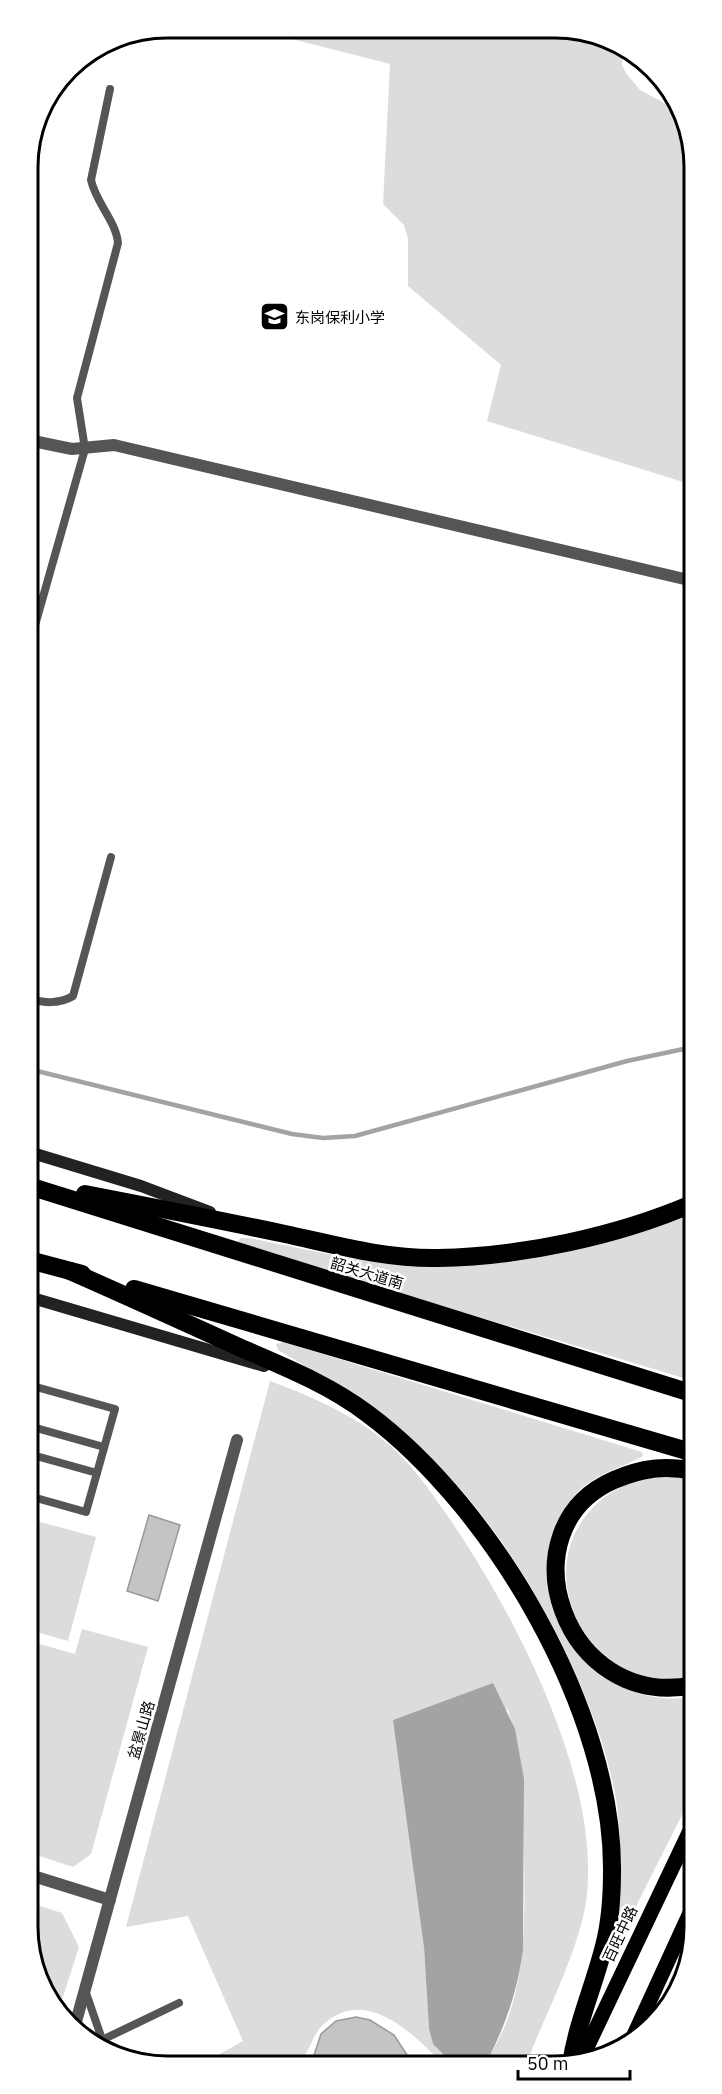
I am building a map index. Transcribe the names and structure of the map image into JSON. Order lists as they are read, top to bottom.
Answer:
{
  "streets": {
    "highway": ["韶关大道南"],
    "main road": ["百旺中路"],
    "street": ["盆景山路"]
  },
  "places": {
    "school or university": ["东岗保利小学"]
  },
  "scale_bar": "50 m"
}
